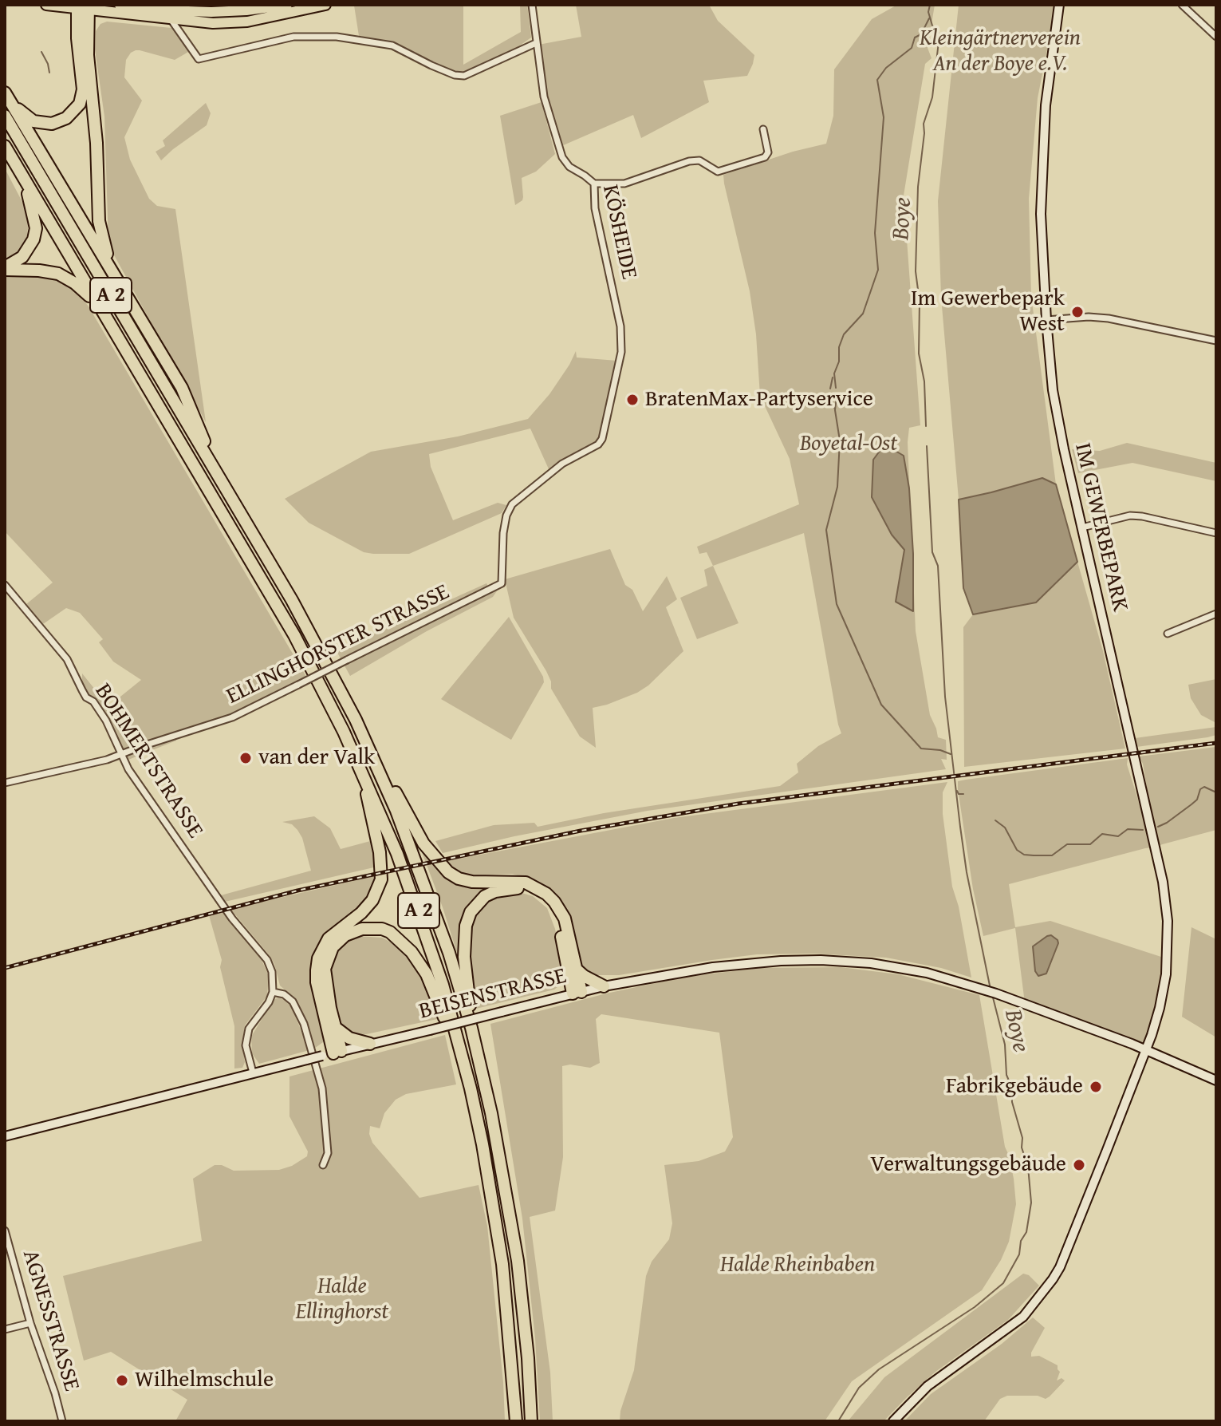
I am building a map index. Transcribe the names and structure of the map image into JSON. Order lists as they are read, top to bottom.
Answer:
{
  "streets": {
    "highway": ["A 2"],
    "street": [
      "KÖSHEIDE",
      "IM GEWERBEPARK",
      "ELLINGHORSTER STRASSE",
      "BOHMERTSTRASSE",
      "BEISENSTRASSE",
      "AGNESSTRASSE"
    ]
  },
  "crossings": [
    ["KÖSHEIDE", "ELLINGHORSTER STRASSE"],
    ["IM GEWERBEPARK", "BEISENSTRASSE"],
    ["ELLINGHORSTER STRASSE", "BOHMERTSTRASSE"]
  ],
  "water": ["Boye"],
  "parks": [
    "Kleingärtnerverein An der Boye e.V.",
    "Boyetal-Ost",
    "Halde Rheinbaben",
    "Halde Ellinghorst"
  ],
  "places": [
    "Im Gewerbepark West",
    "BratenMax-Partyservice",
    "van der Valk",
    "Fabrikgebäude",
    "Verwaltungsgebäude",
    "Wilhelmschule"
  ]
}
